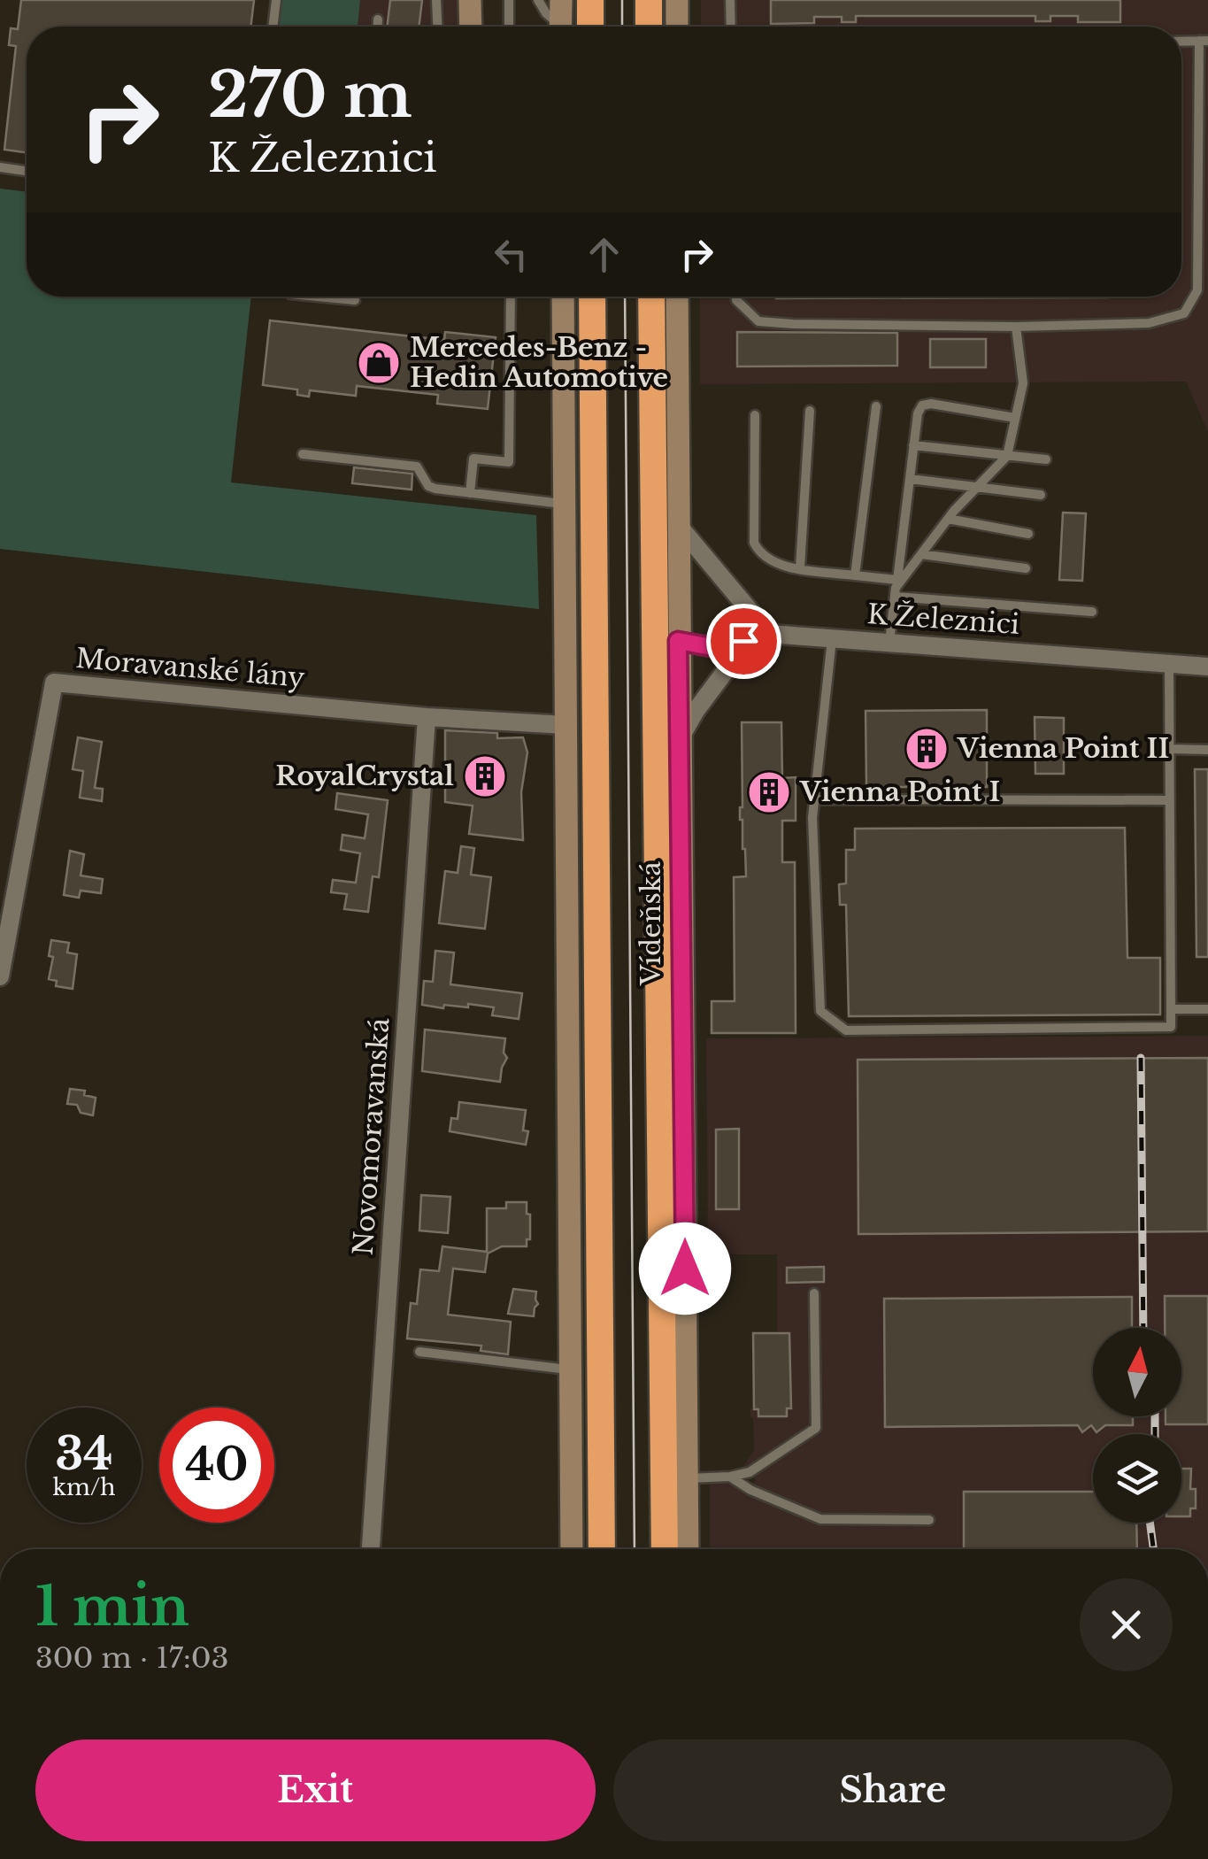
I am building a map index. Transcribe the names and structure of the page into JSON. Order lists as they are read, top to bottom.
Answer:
{
  "streets": {
    "highway": ["Vídeňská"],
    "street": ["K Železnici", "Moravanské lány", "Novomoravanská"]
  },
  "crossings": [
    ["K Železnici", "Vídeňská"],
    ["Moravanské lány", "Novomoravanská"]
  ],
  "places": {
    "shop": ["Mercedes-Benz - Hedin Automotive"],
    "building": ["Vienna Point II", "RoyalCrystal", "Vienna Point I"]
  },
  "north": "top",
  "page": {
    "turn": ["270 m", "K Železnici"],
    "speed": "34 km/h",
    "limit": "40",
    "heading": ["1 min", "300 m · 17:03"],
    "buttons": ["Exit", "Share"]
  }
}
